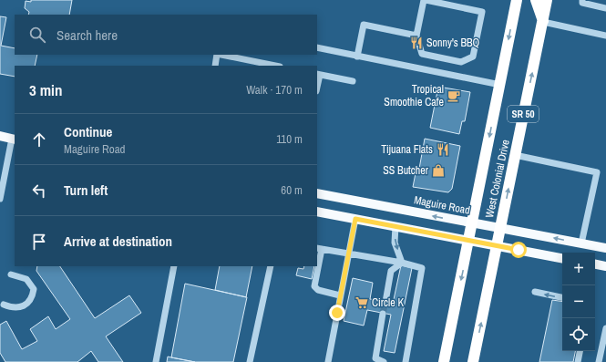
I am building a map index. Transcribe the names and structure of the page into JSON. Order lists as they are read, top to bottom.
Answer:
{
  "streets": {
    "highway": ["SR 50", "West Colonial Drive"],
    "main road": ["Maguire Road"]
  },
  "crossings": [
    ["West Colonial Drive", "Maguire Road"]
  ],
  "places": {
    "restaurant": ["Sonny's BBQ", "Tijuana Flats"],
    "cafe": ["Tropical Smoothie Cafe"],
    "shop": ["SS Butcher"],
    "supermarket": ["Circle K"]
  },
  "page": {
    "search": "Search here",
    "heading": ["3 min", "Walk · 170 m"],
    "list": [
      ["Continue", "Maguire Road", "110 m"],
      ["Turn left", "60 m"],
      "Arrive at destination"
    ],
    "map_buttons": ["+", "−"]
  }
}
